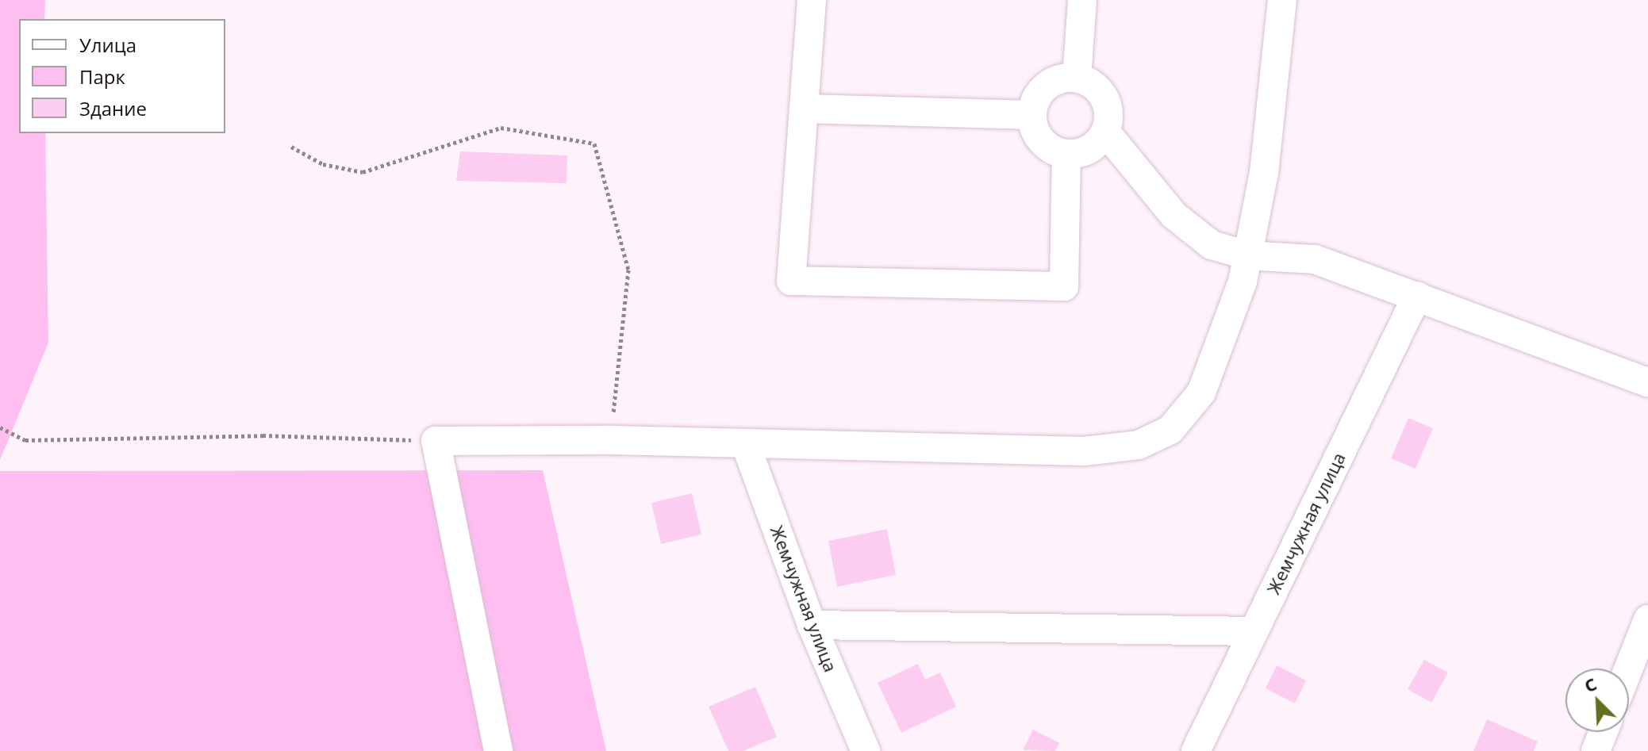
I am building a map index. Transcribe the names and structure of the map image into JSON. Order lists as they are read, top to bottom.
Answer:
{
  "streets": {
    "street": ["Жемчужная улица"]
  },
  "legend": ["Улица", "Парк", "Здание"],
  "north": "top left"
}
